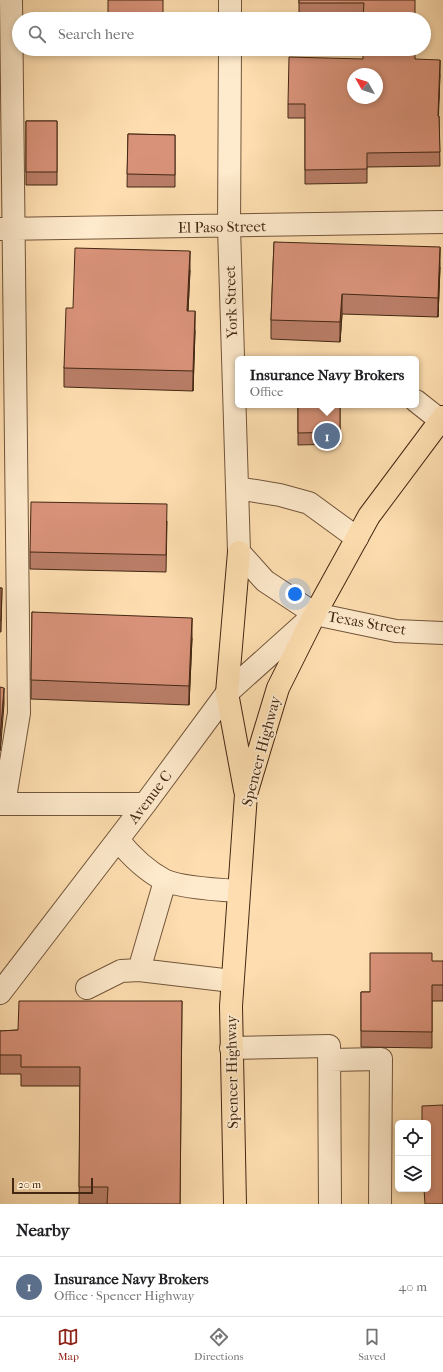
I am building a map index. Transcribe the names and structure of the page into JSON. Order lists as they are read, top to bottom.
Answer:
{
  "streets": {
    "main road": ["Spencer Highway"],
    "street": [
      "El Paso Street",
      "York Street",
      "Texas Street",
      "Avenue C"
    ]
  },
  "crossings": [
    ["El Paso Street", "York Street"],
    ["Texas Street", "Spencer Highway"],
    ["Texas Street", "Avenue C"],
    ["Spencer Highway", "Avenue C"]
  ],
  "scale_bar": "20 m",
  "north": "top left",
  "page": {
    "search": "Search here",
    "popup": ["Insurance Navy Brokers", "Office"],
    "pins": "1",
    "scale": "20 m",
    "heading": "Nearby",
    "list": [
      {
        "mark": "1",
        "name": "Insurance Navy Brokers",
        "note": "Office · Spencer Highway",
        "value": "40 m"
      }
    ],
    "nav": ["Map", "Directions", "Saved"]
  }
}
